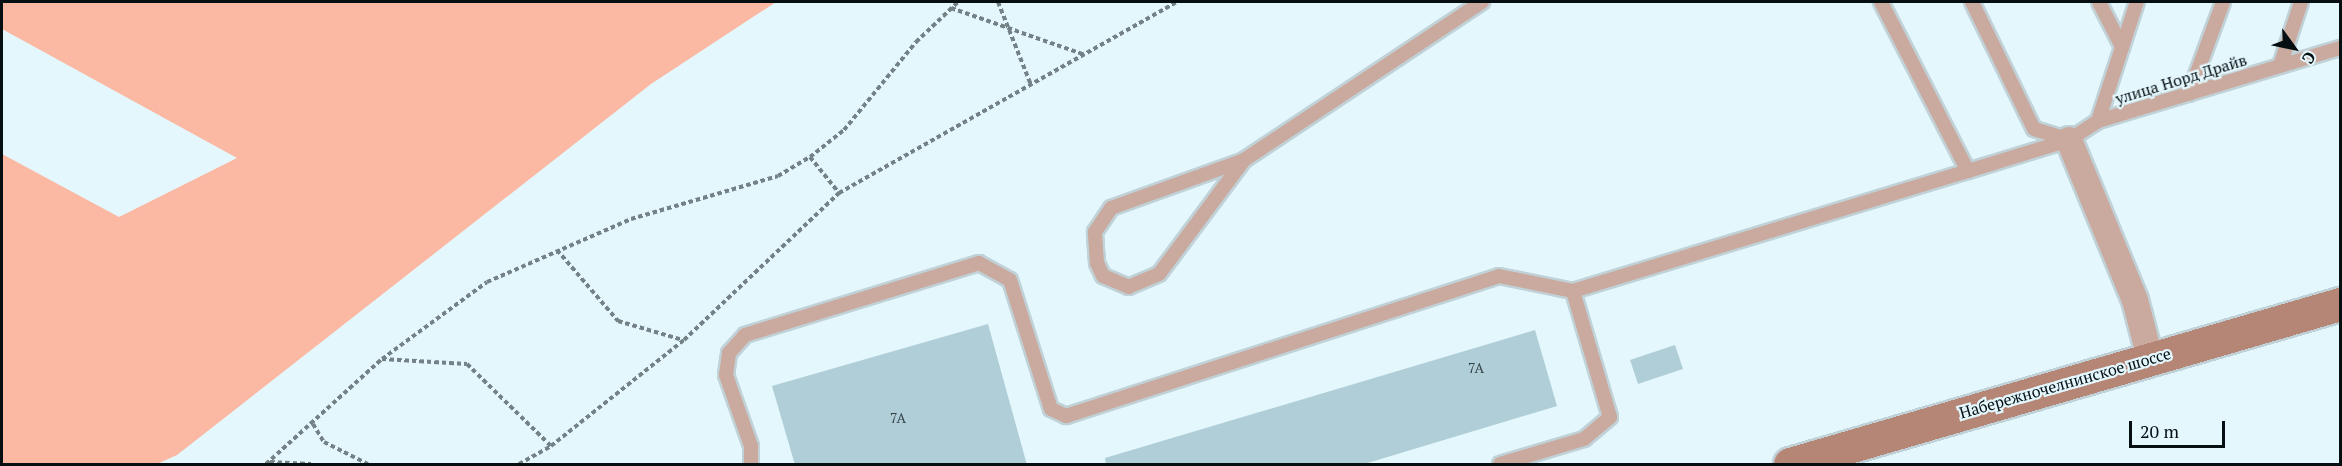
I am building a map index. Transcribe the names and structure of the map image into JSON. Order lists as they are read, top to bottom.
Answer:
{
  "streets": {
    "main road": ["Набережночелнинское шоссе"],
    "lane": ["улица Норд Драйв"]
  },
  "house_numbers": ["7А", "7А"],
  "scale_bar": "20 m",
  "north": "bottom right"
}
